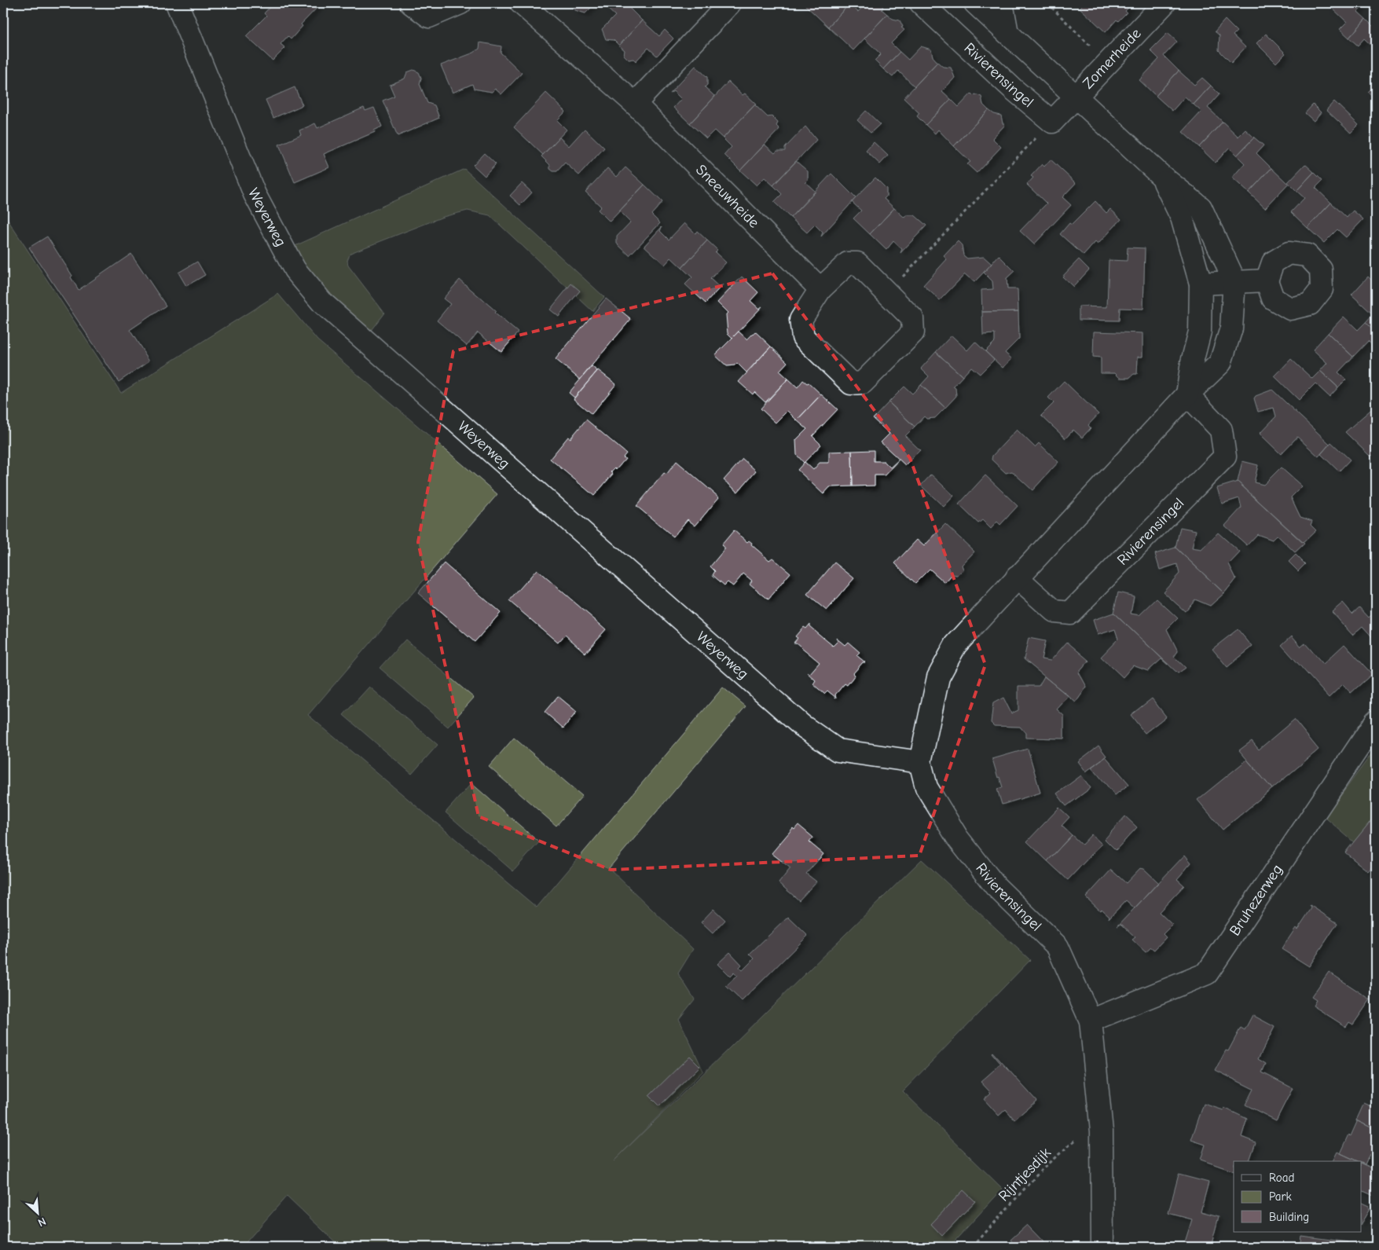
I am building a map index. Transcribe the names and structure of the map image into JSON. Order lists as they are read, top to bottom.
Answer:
{
  "streets": {
    "street": [
      "Zomerheide",
      "Rivierensingel",
      "Sneeuwheide",
      "Weyerweg",
      "Bruhezerweg"
    ],
    "path": ["Rijntjesdijk"]
  },
  "crossings": [
    ["Zomerheide", "Rivierensingel"],
    ["Rivierensingel", "Weyerweg"],
    ["Rivierensingel", "Bruhezerweg"],
    ["Rivierensingel", "Rijntjesdijk"]
  ],
  "legend": ["Road", "Park", "Building"],
  "north": "bottom right"
}
